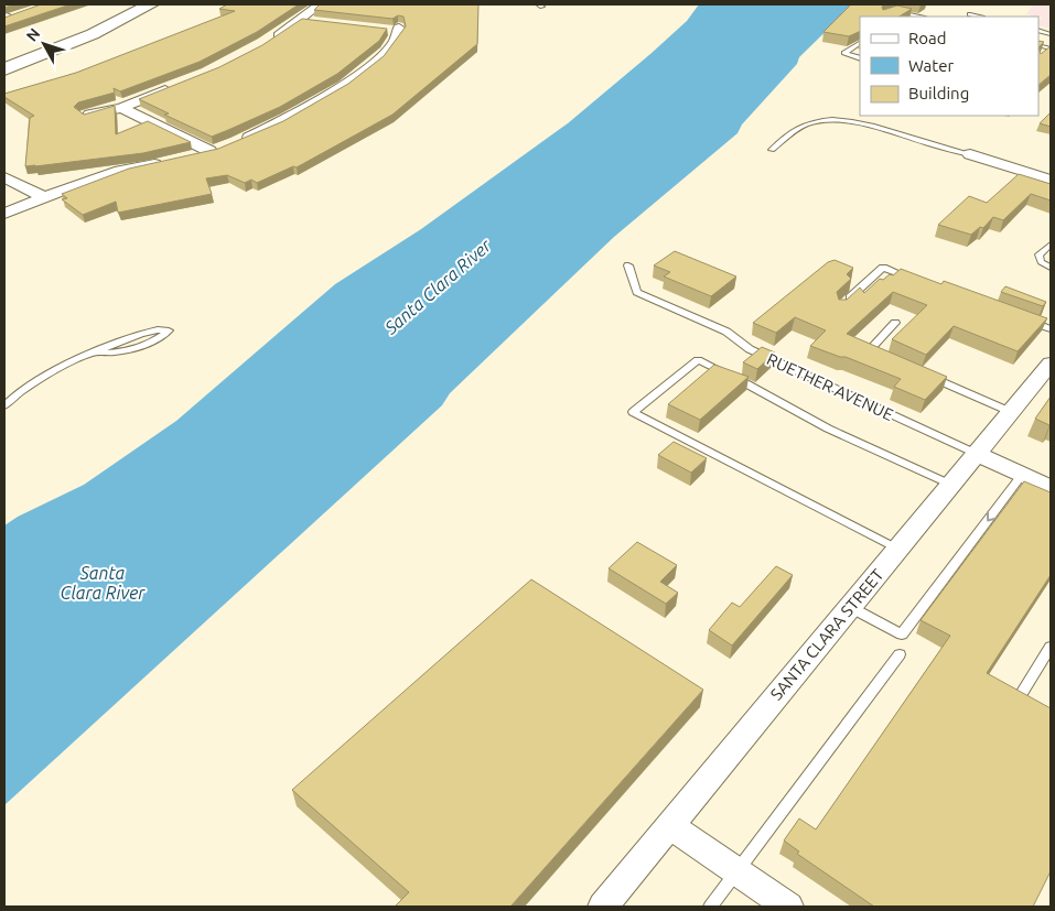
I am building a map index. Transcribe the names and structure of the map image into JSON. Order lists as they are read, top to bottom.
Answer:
{
  "streets": {
    "street": ["RUETHER AVENUE", "SANTA CLARA STREET"]
  },
  "crossings": [
    ["RUETHER AVENUE", "SANTA CLARA STREET"]
  ],
  "water": ["Santa Clara River"],
  "legend": ["Road", "Water", "Building"],
  "north": "top left"
}
